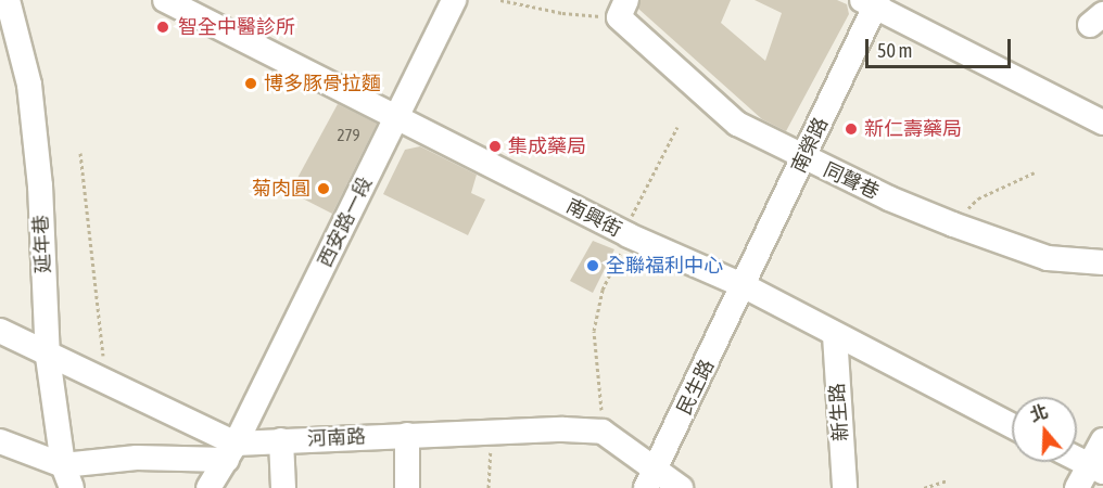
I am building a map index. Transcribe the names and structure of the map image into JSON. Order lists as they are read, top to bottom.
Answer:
{
  "streets": {
    "street": [
      "南榮路",
      "同聲巷",
      "南興街",
      "西安路一段",
      "延年巷",
      "民生路",
      "新生路",
      "河南路"
    ]
  },
  "crossings": [
    ["南榮路", "同聲巷"],
    ["南榮路", "南興街"],
    ["南榮路", "民生路"],
    ["南興街", "西安路一段"],
    ["南興街", "民生路"],
    ["南興街", "新生路"],
    ["西安路一段", "河南路"],
    ["延年巷", "河南路"]
  ],
  "places": [
    "智全中醫診所",
    "博多豚骨拉麵",
    "新仁壽藥局",
    "集成藥局",
    "菊肉圓",
    "全聯福利中心"
  ],
  "house_numbers": ["279"],
  "scale_bar": "50 m",
  "north": "top"
}
